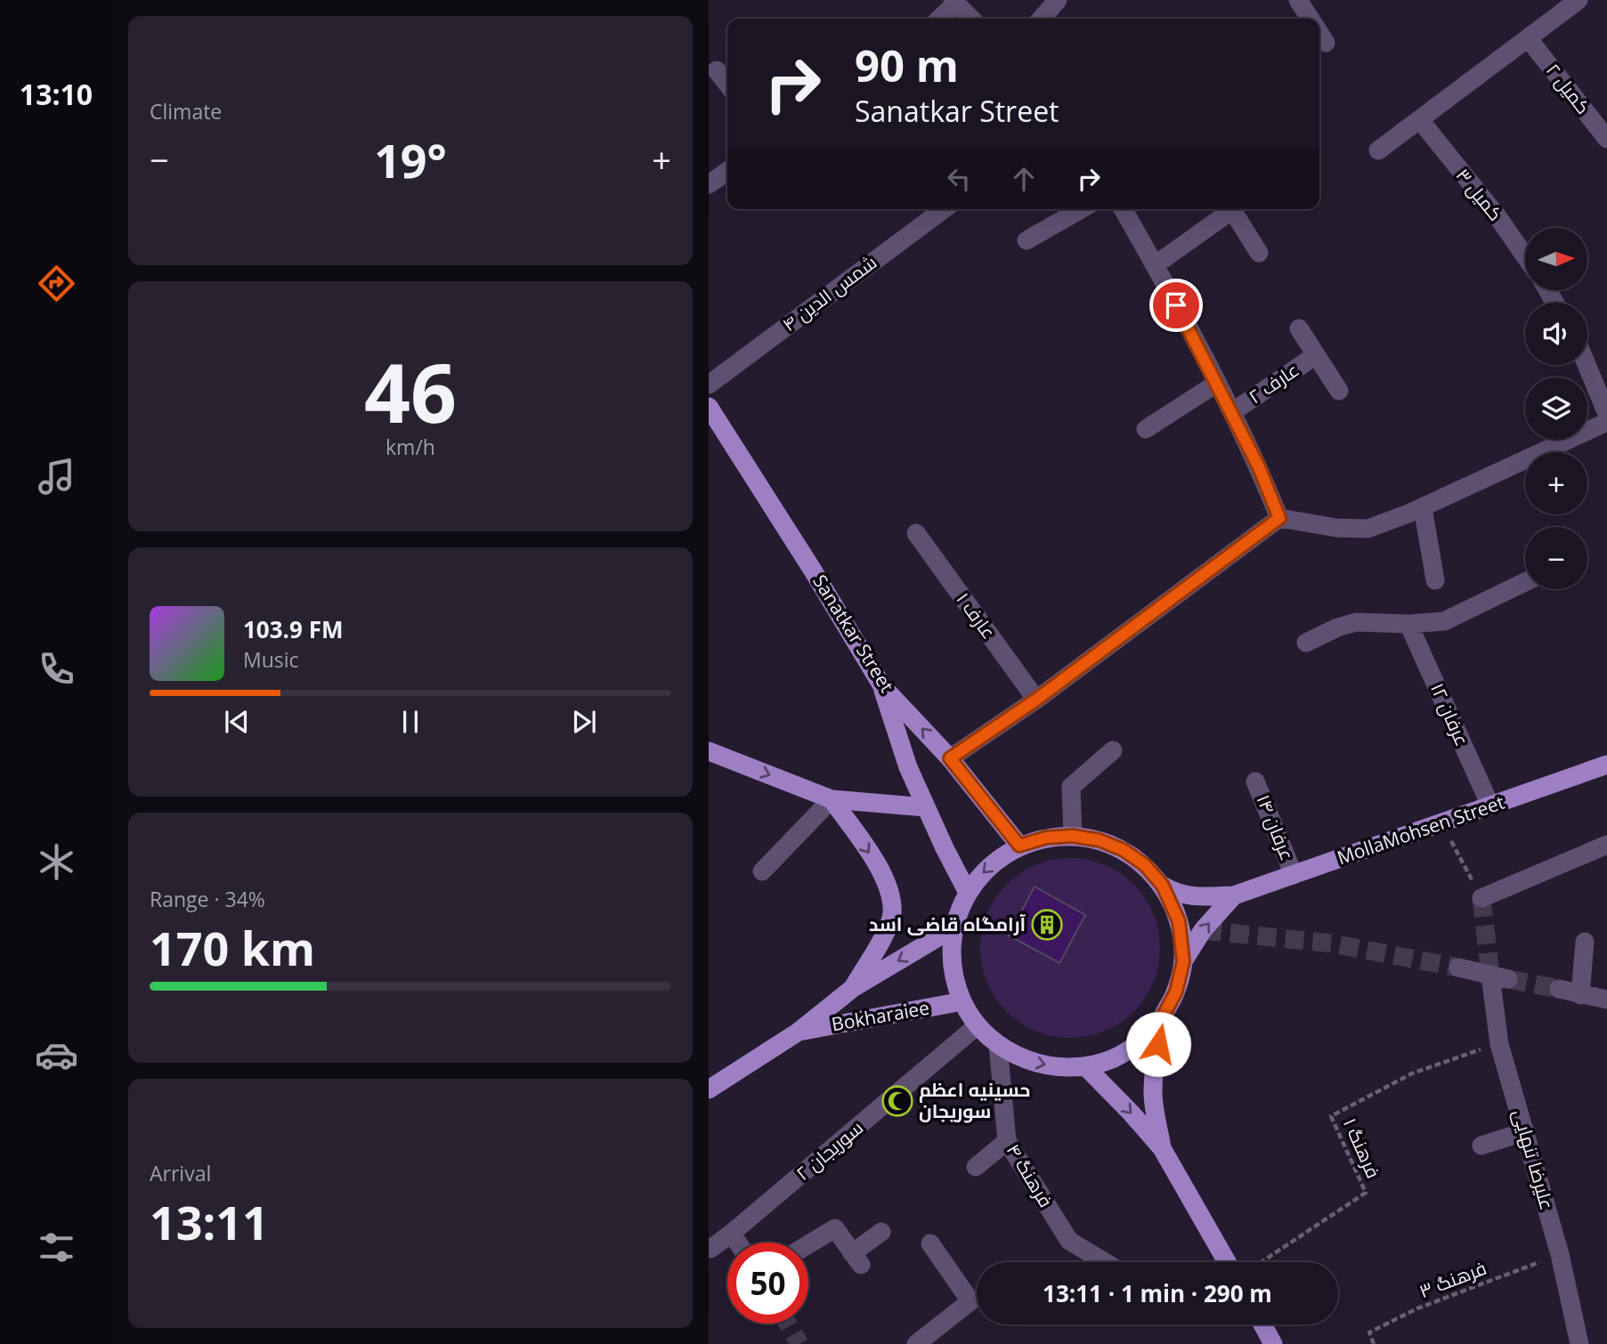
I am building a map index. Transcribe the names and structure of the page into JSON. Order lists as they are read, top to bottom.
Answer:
{
  "streets": {
    "main road": ["Sanatkar Street", "MollaMohsen Street", "Bokharaiee"],
    "street": [
      "کمیل ۲",
      "کمیل ۳",
      "شمس الدین ۴",
      "عارف ۲",
      "عارف ۱",
      "عرفان ۱۲",
      "عرفان ۱۴",
      "سوریجان ۲",
      "علیرضا تنهایی",
      "فرهنگ ۴"
    ],
    "path": ["فرهنگ ۱", "فرهنگ ۳"]
  },
  "crossings": [
    ["عرفان ۱۲", "MollaMohsen Street"],
    ["عرفان ۱۴", "MollaMohsen Street"],
    ["فرهنگ ۱", "علیرضا تنهایی"],
    ["علیرضا تنهایی", "فرهنگ ۳"]
  ],
  "places": {
    "building": ["آرامگاه قاضی اسد"],
    "mosque": ["حسینیه اعظم سوریجان"]
  },
  "north": "right",
  "page": {
    "tabs": "13:10",
    "tile": [
      "Climate",
      ["46", "km/h"],
      ["Range · 34%", "170 km"],
      ["Arrival", "13:11"]
    ],
    "turn": ["90 m", "Sanatkar Street"],
    "heat": ["−", "19°", "+"],
    "map_buttons": ["+", "−"],
    "song": ["103.9 FM", "Music"],
    "limit": "50",
    "trip": "13:11 · 1 min · 290 m"
  }
}
